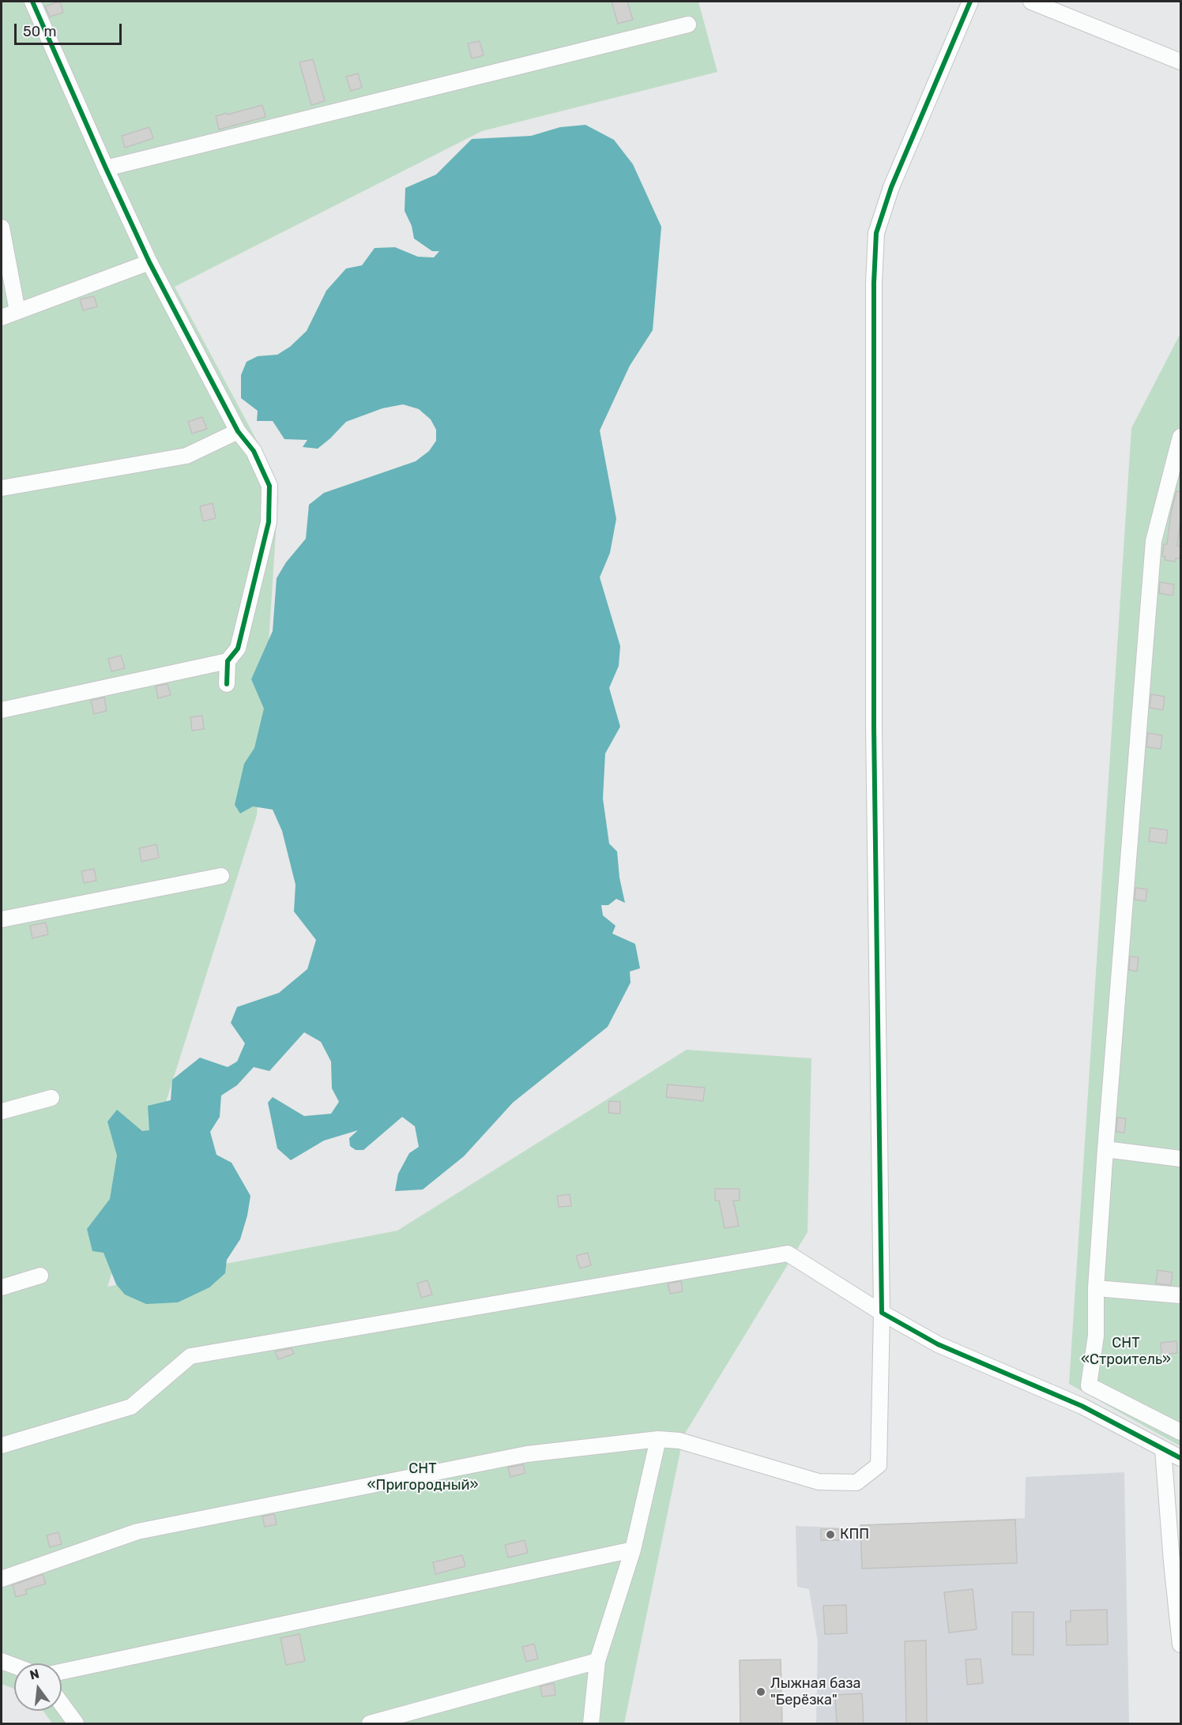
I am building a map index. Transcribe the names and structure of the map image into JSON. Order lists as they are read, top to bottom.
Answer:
{
  "parks": ["СНТ «Строитель»", "СНТ «Пригородный»"],
  "places": ["КПП", "Лыжная база \"Берёзка\""],
  "scale_bar": "50 m",
  "north": "top"
}
